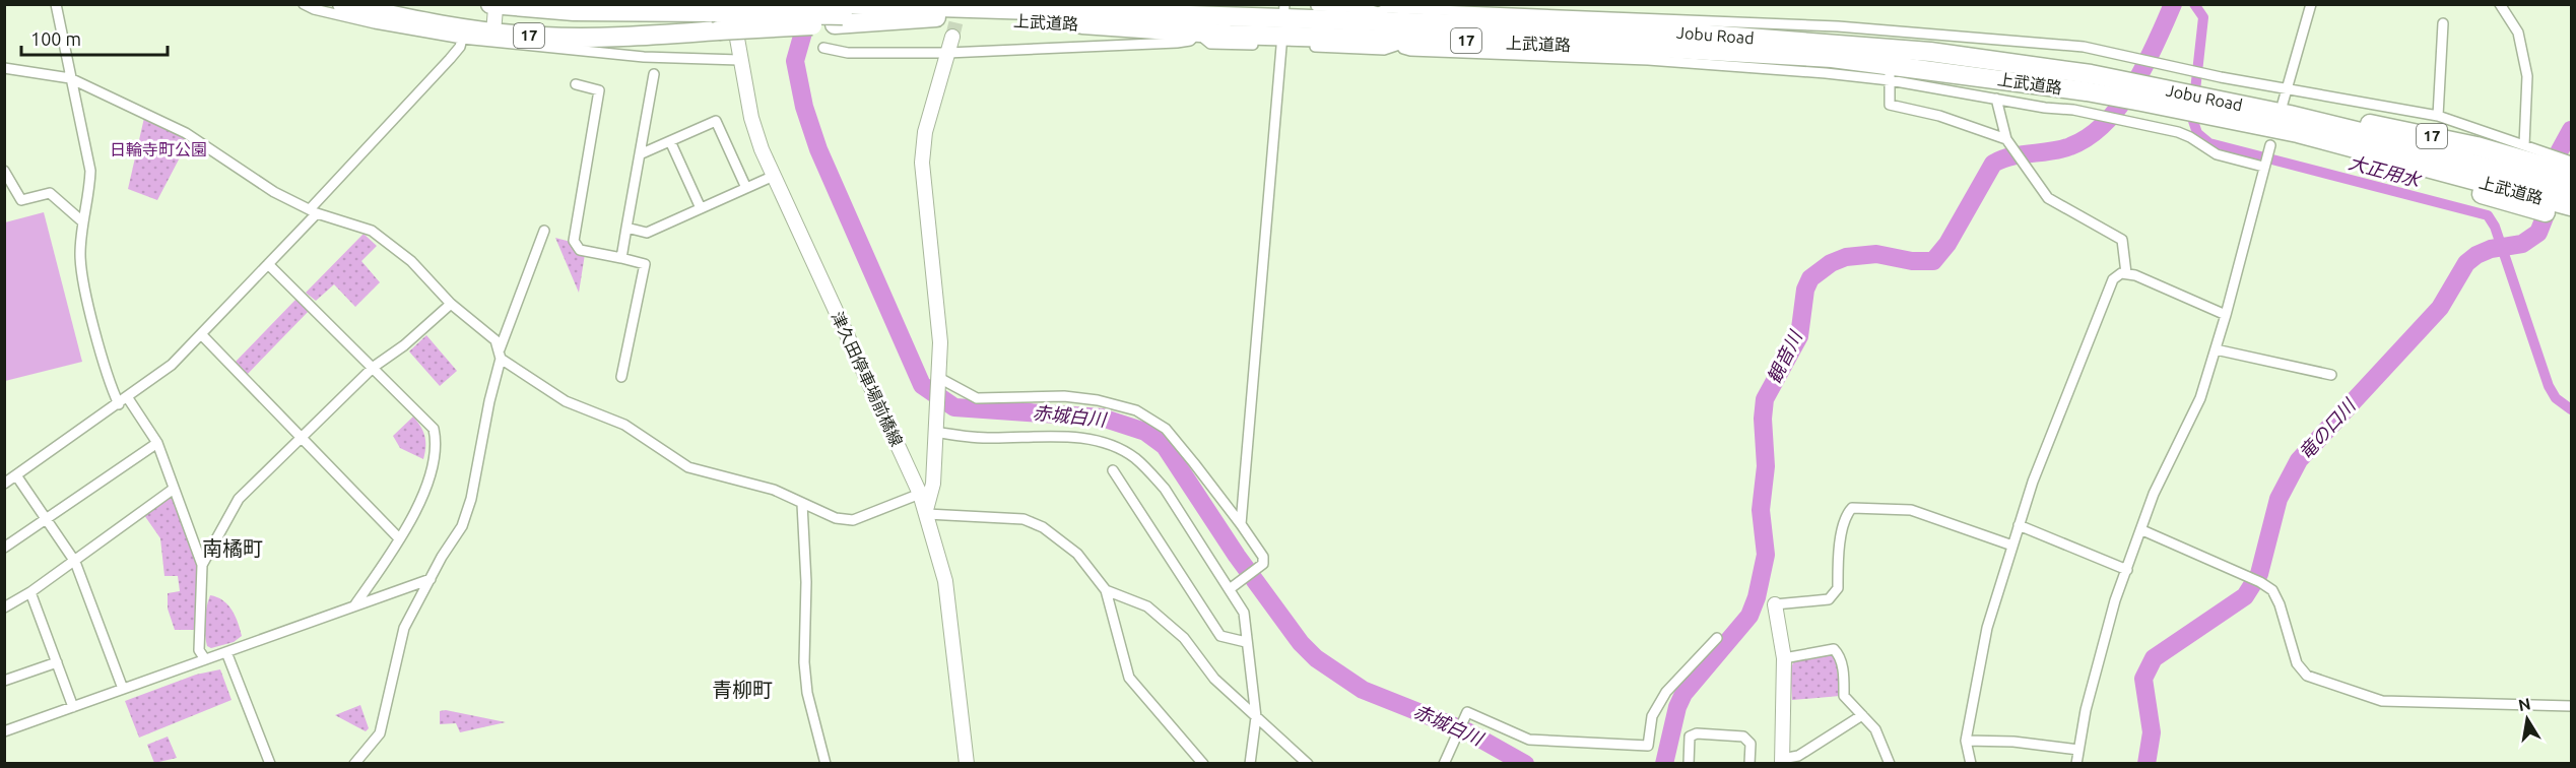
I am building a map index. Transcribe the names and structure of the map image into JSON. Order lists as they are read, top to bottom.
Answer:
{
  "streets": {
    "highway": ["上武道路", "Jobu Road", "17"],
    "main road": ["津久田停車場前橋線"]
  },
  "crossings": [
    ["上武道路", "Jobu Road"],
    ["上武道路", "17"],
    ["Jobu Road", "17"]
  ],
  "districts": ["南橘町", "青柳町"],
  "water": [
    "大正用水",
    "観音川",
    "赤城白川",
    "竜の口川"
  ],
  "parks": ["日輪寺町公園"],
  "scale_bar": "100 m",
  "north": "top"
}
